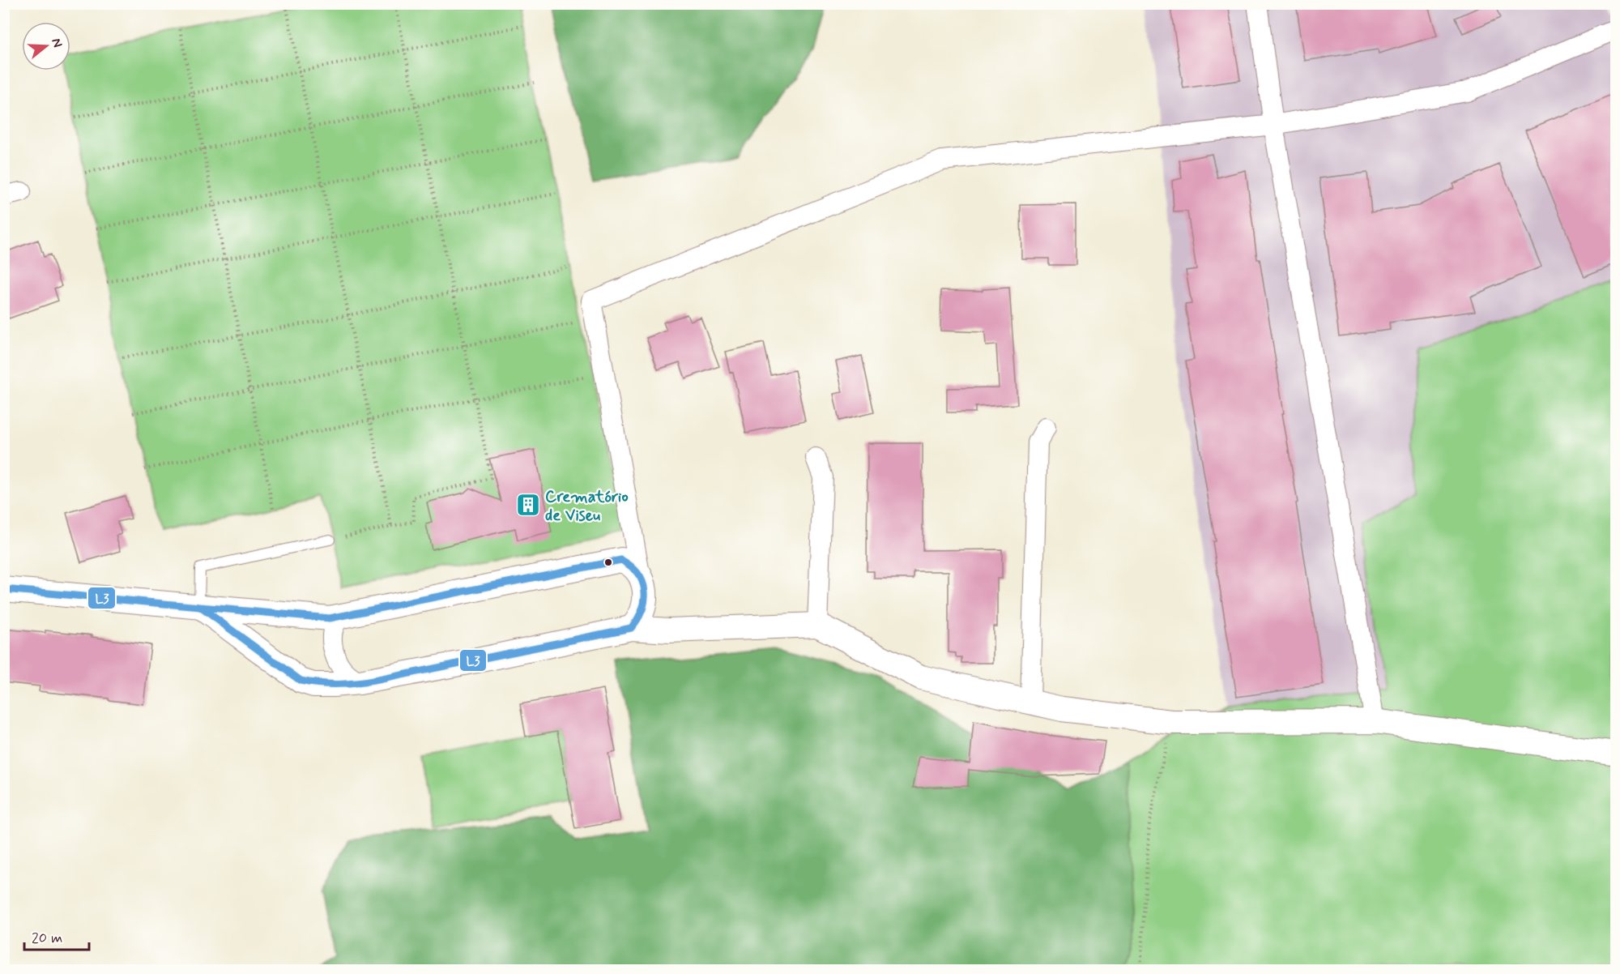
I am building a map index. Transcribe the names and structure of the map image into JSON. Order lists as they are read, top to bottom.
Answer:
{
  "places": {
    "building": ["Crematório de Viseu"]
  },
  "lines": ["transit line L3"],
  "scale_bar": "20 m",
  "north": "right"
}
